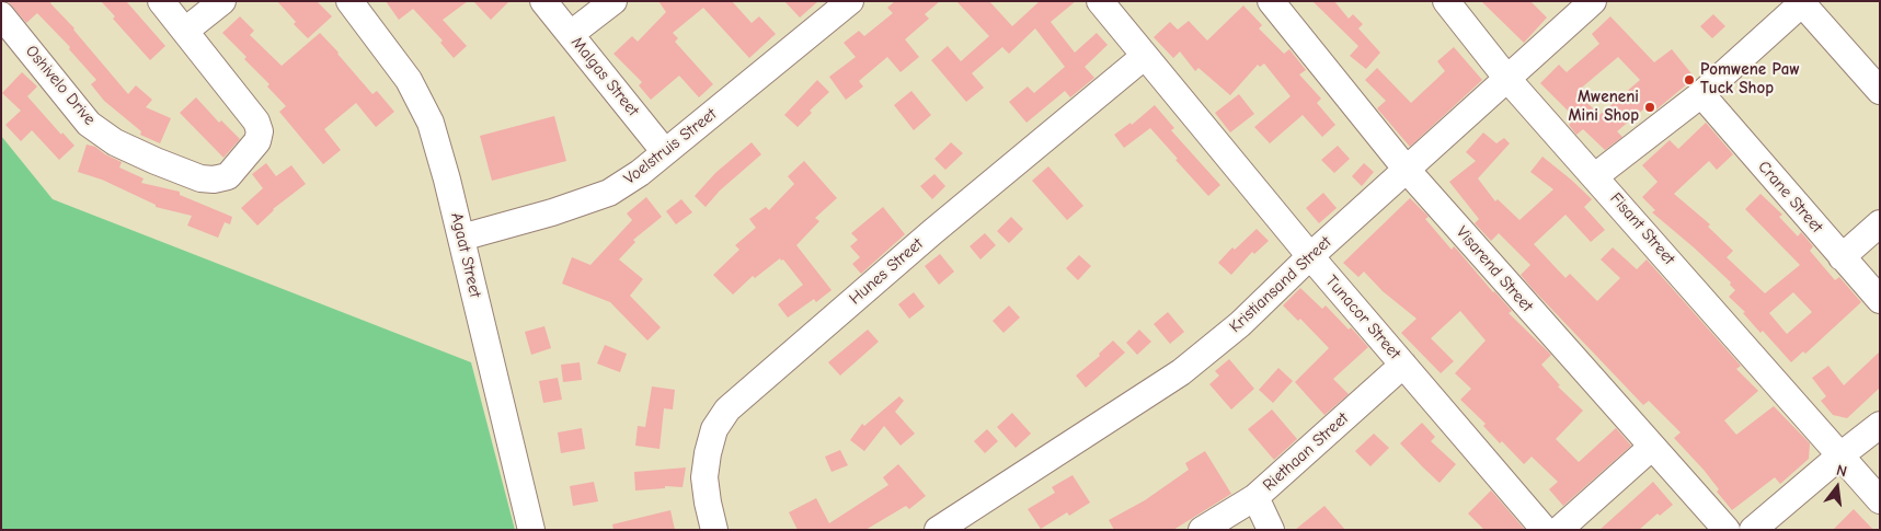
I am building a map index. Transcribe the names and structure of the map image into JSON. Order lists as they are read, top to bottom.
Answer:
{
  "streets": {
    "street": [
      "Malgas Street",
      "Oshivelo Drive",
      "Voelstruis Street",
      "Crane Street",
      "Fisant Street",
      "Agaat Street",
      "Visarend Street",
      "Hunes Street",
      "Kristiansand Street",
      "Tunacor Street",
      "Riethaan Street"
    ]
  },
  "crossings": [
    ["Malgas Street", "Voelstruis Street"],
    ["Voelstruis Street", "Agaat Street"],
    ["Fisant Street", "Kristiansand Street"],
    ["Visarend Street", "Kristiansand Street"],
    ["Hunes Street", "Tunacor Street"],
    ["Kristiansand Street", "Tunacor Street"],
    ["Tunacor Street", "Riethaan Street"]
  ],
  "places": ["Pomwene Paw Tuck Shop", "Mweneni Mini Shop"],
  "north": "top"
}
